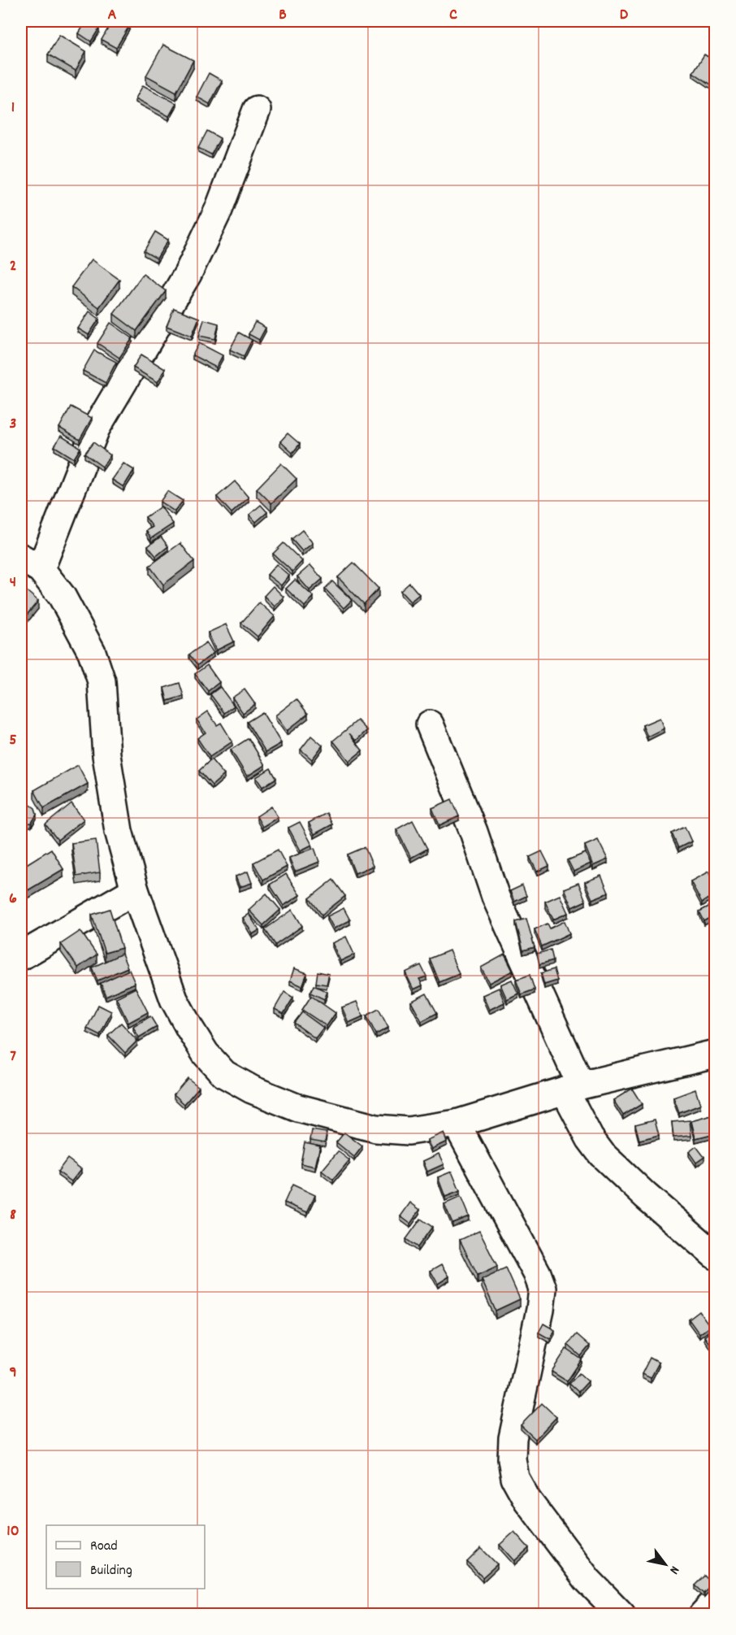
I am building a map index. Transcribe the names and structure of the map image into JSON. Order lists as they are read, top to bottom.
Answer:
{
  "legend": ["Road", "Building"],
  "north": "bottom right",
  "grid": {
    "columns": [
      "A",
      "B",
      "C",
      "D"
    ],
    "rows": [
      "1",
      "2",
      "3",
      "4",
      "5",
      "6",
      "7",
      "8",
      "9",
      "10"
    ]
  }
}
